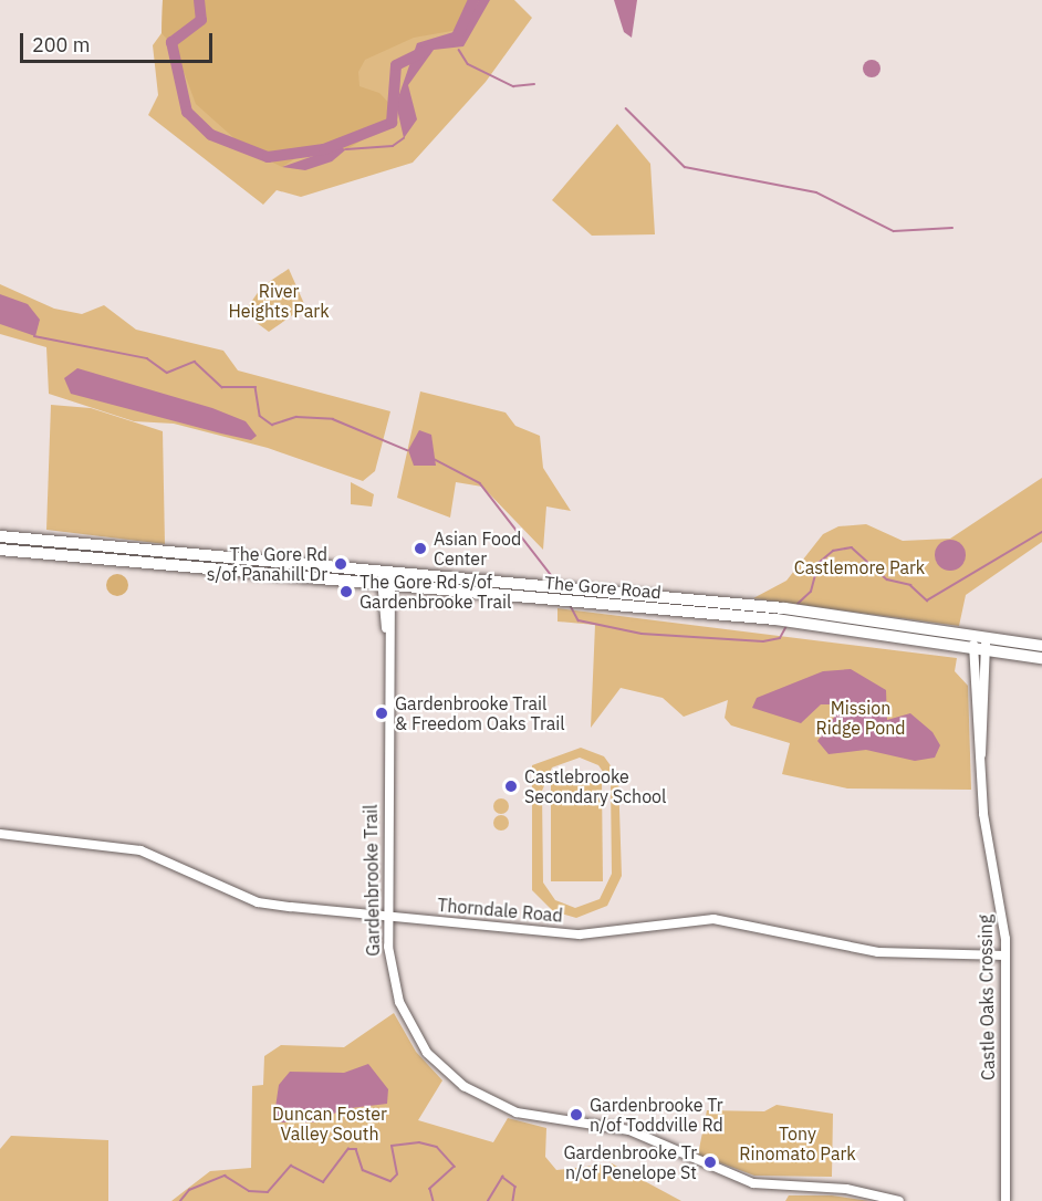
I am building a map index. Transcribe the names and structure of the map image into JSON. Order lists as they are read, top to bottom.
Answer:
{
  "streets": {
    "main road": ["The Gore Road"],
    "street": ["Gardenbrooke Trail", "Thorndale Road", "Castle Oaks Crossing"]
  },
  "crossings": [
    ["The Gore Road", "Gardenbrooke Trail"],
    ["The Gore Road", "Castle Oaks Crossing"],
    ["Gardenbrooke Trail", "Thorndale Road"],
    ["Thorndale Road", "Castle Oaks Crossing"]
  ],
  "parks": [
    "River Heights Park",
    "Castlemore Park",
    "Mission Ridge Pond",
    "Duncan Foster Valley South",
    "Tony Rinomato Park"
  ],
  "places": [
    "Asian Food Center",
    "The Gore Rd s/of Panahill Dr",
    "The Gore Rd s/of Gardenbrooke Trail",
    "Gardenbrooke Trail & Freedom Oaks Trail",
    "Castlebrooke Secondary School",
    "Gardenbrooke Tr n/of Toddville Rd",
    "Gardenbrooke Tr n/of Penelope St"
  ],
  "scale_bar": "200 m"
}
